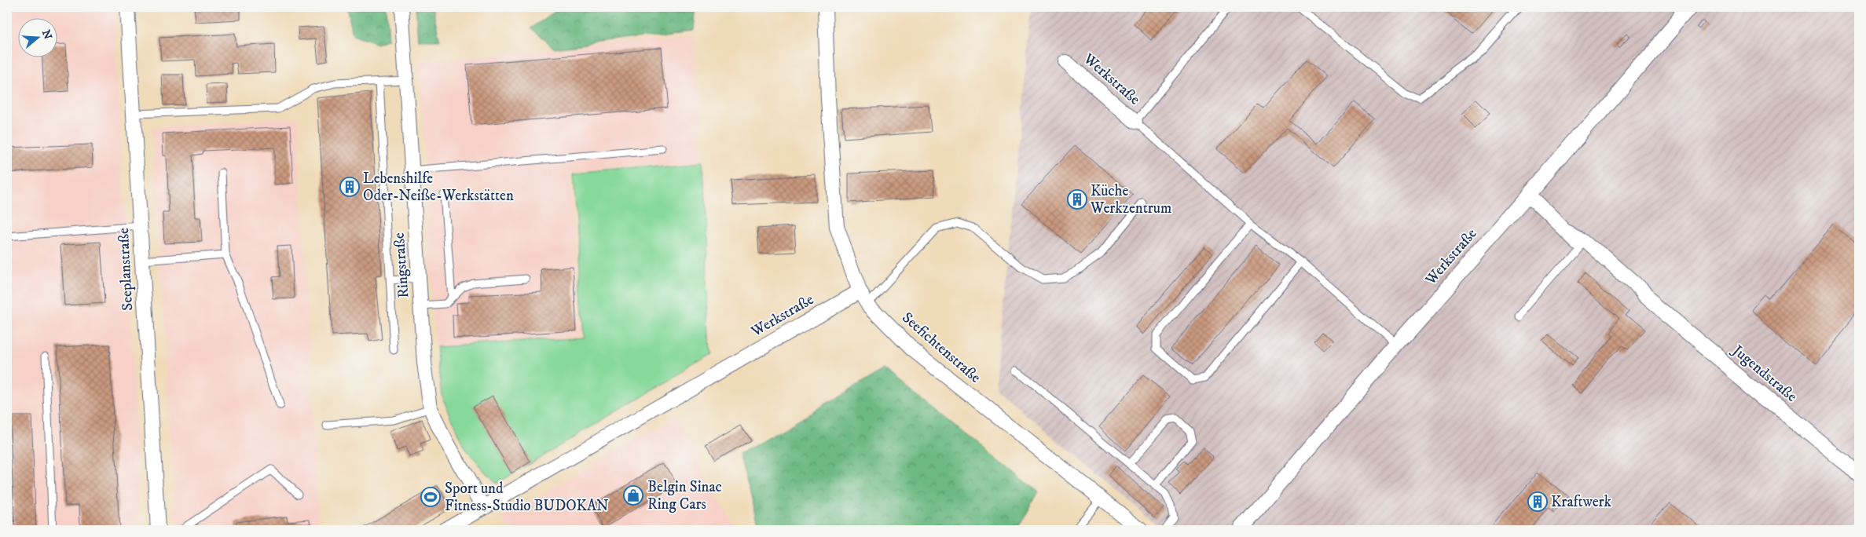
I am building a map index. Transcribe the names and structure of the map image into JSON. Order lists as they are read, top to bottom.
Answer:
{
  "streets": {
    "street": [
      "Werkstraße",
      "Ringstraße",
      "Seeplanstraße",
      "Seefichtenstraße",
      "Jugendstraße"
    ]
  },
  "crossings": [
    ["Werkstraße", "Ringstraße"],
    ["Werkstraße", "Seefichtenstraße"],
    ["Werkstraße", "Jugendstraße"]
  ],
  "places": {
    "building": ["Lebenshilfe Oder-Neiße-Werkstätten", "Küche Werkzentrum", "Kraftwerk"],
    "shop": ["Belgin Sinac Ring Cars"],
    "sports": ["Sport und Fitness-Studio BUDOKAN"]
  },
  "north": "right"
}
